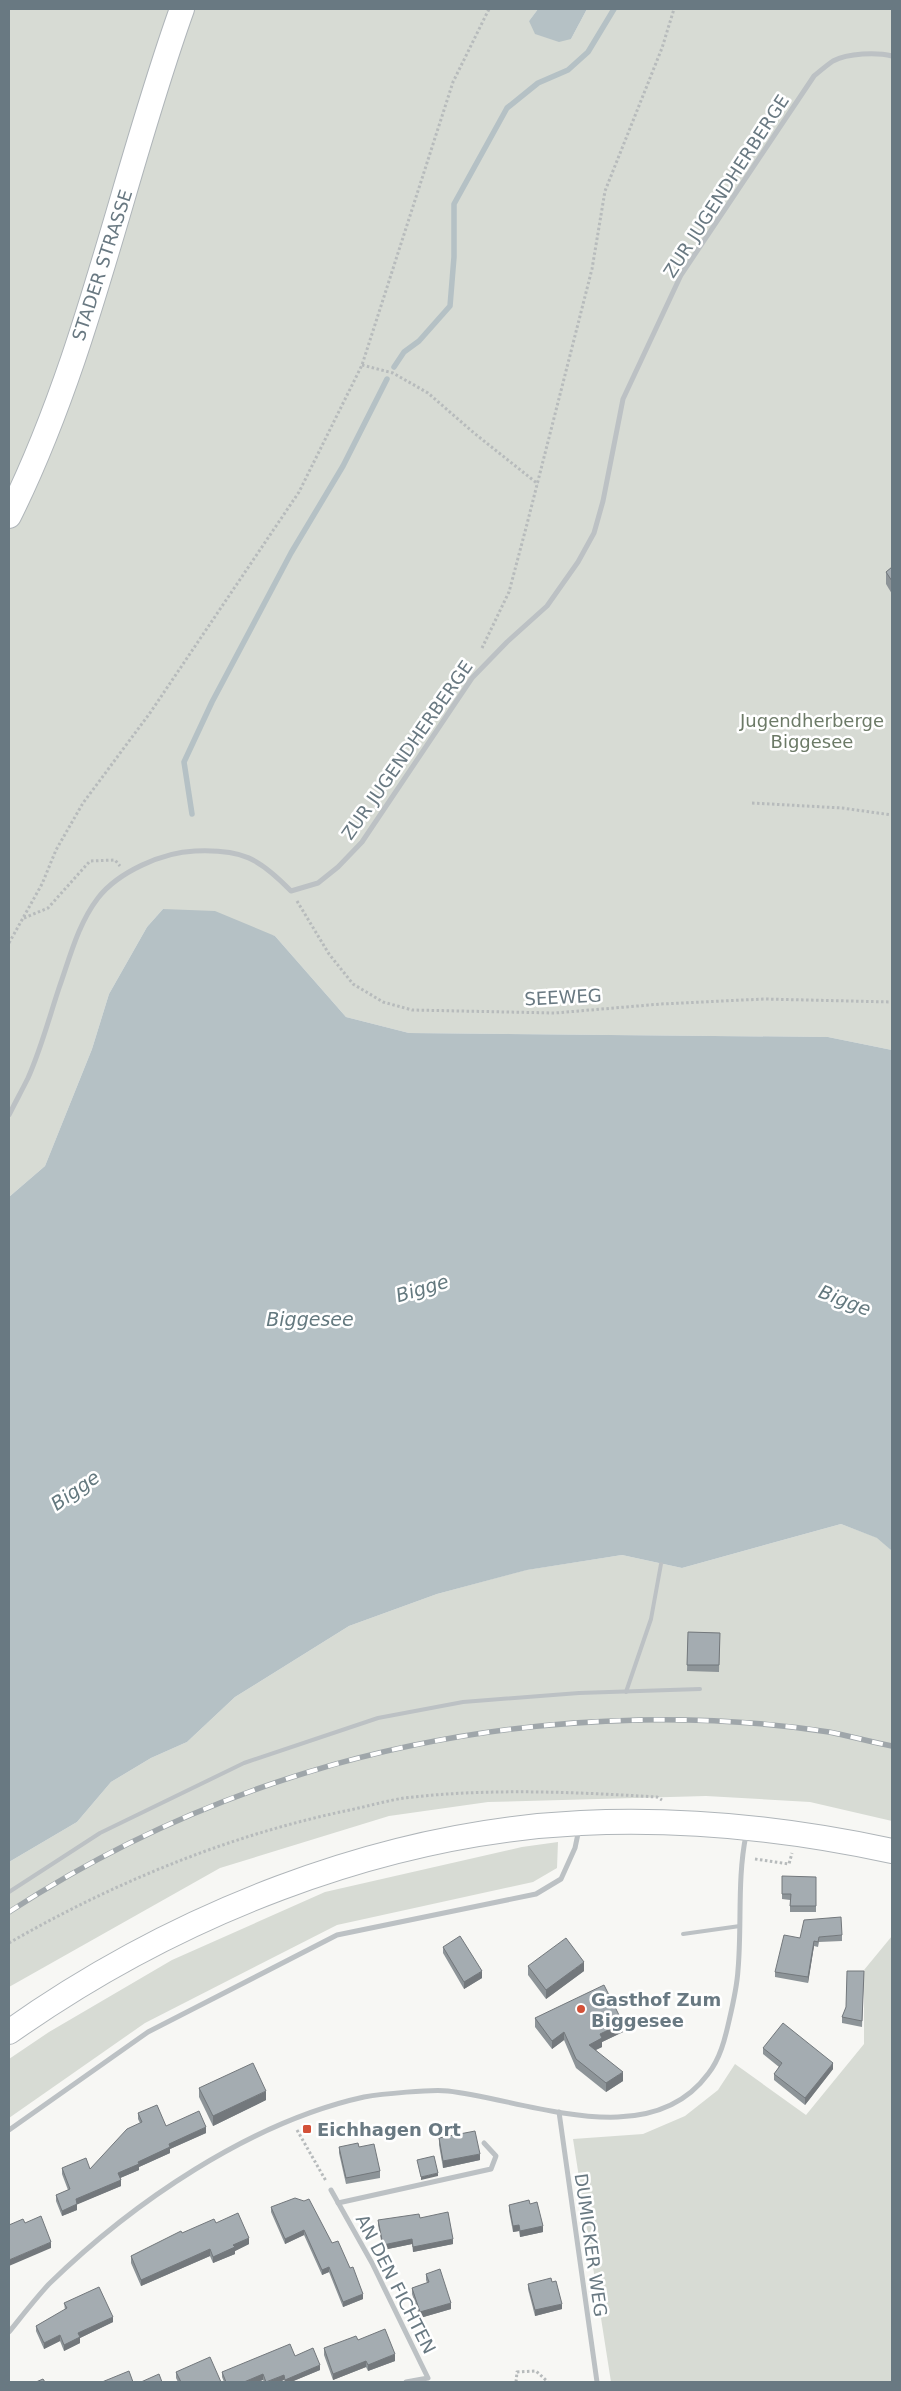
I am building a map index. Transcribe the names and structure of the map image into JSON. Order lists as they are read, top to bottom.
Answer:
{
  "streets": {
    "main road": ["STADER STRASSE"],
    "street": ["ZUR JUGENDHERBERGE", "DUMICKER WEG", "AN DEN FICHTEN"],
    "path": ["SEEWEG"]
  },
  "crossings": [
    ["ZUR JUGENDHERBERGE", "SEEWEG"]
  ],
  "water": ["Bigge", "Biggesee"],
  "parks": ["Jugendherberge Biggesee"],
  "places": {
    "other": ["Gasthof Zum Biggesee"],
    "transit": ["Eichhagen Ort"]
  }
}
